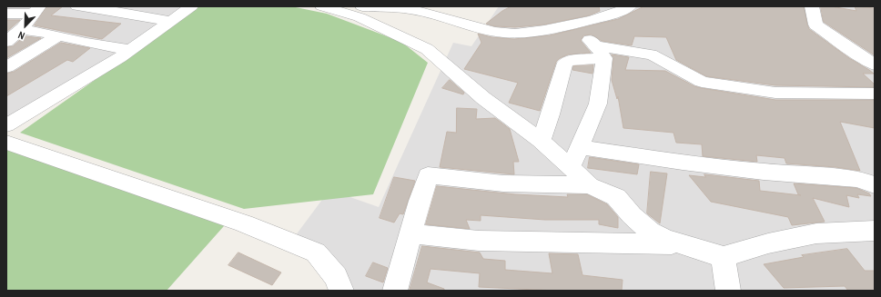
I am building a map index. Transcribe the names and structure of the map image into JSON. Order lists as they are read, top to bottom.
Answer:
{
  "north": "bottom left"
}
